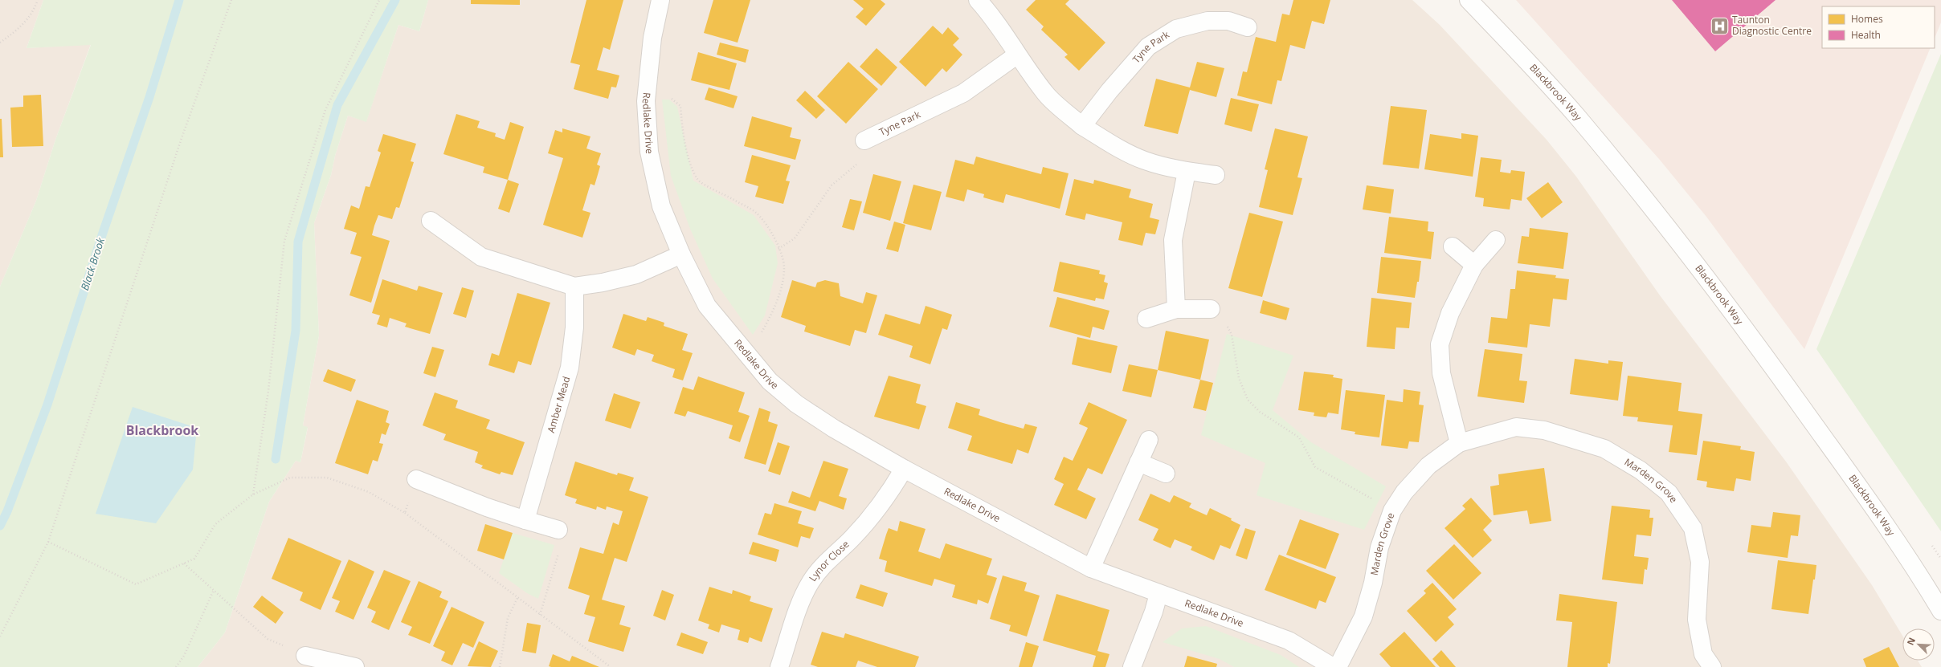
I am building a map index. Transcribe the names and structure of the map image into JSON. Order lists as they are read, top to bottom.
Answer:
{
  "streets": {
    "street": [
      "Tyne Park",
      "Blackbrook Way",
      "Redlake Drive",
      "Amber Mead",
      "Marden Grove",
      "Lynor Close"
    ]
  },
  "crossings": [
    ["Redlake Drive", "Lynor Close"]
  ],
  "districts": ["Blackbrook"],
  "water": ["Black Brook"],
  "places": {
    "hospital": ["Taunton Diagnostic Centre"]
  },
  "legend": ["Homes", "Health"],
  "north": "top left"
}
